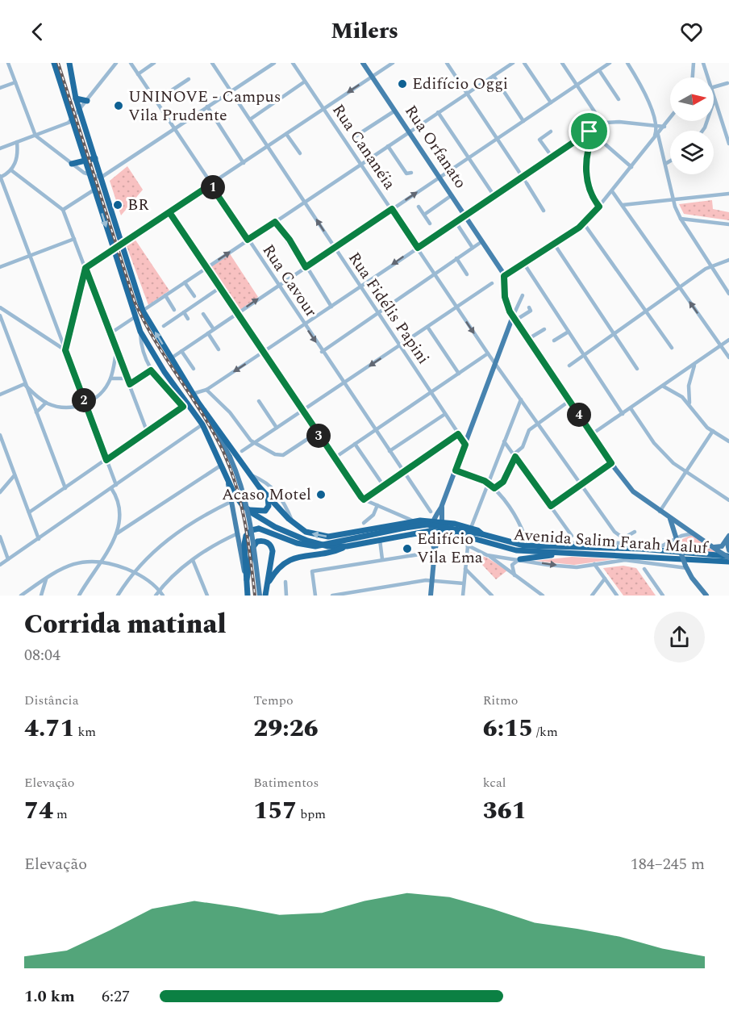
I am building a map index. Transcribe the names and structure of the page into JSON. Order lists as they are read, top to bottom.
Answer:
{
  "streets": {
    "highway": ["Avenida Salim Farah Maluf"],
    "main road": ["Rua Orfanato"],
    "street": ["Rua Cananéia", "Rua Cavour", "Rua Fidélis Papini"]
  },
  "crossings": [
    ["Rua Orfanato", "Avenida Salim Farah Maluf"]
  ],
  "places": [
    "Edifício Oggi",
    "UNINOVE - Campus Vila Prudente",
    "BR",
    "Acaso Motel",
    "Edifício Vila Ema"
  ],
  "north": "right",
  "page": {
    "header": "Milers",
    "pins": [
      "1",
      "2",
      "4",
      "3"
    ],
    "heading": ["Corrida matinal", "08:04"],
    "stats": [
      ["Distância", "4.71 km"],
      ["Tempo", "29:26"],
      ["Ritmo", "6:15 /km"],
      ["Elevação", "74 m"],
      ["Batimentos", "157 bpm"],
      ["kcal", "361"]
    ],
    "chart": ["Elevação", "184–245 m"],
    "list": [
      {
        "name": "1.0 km",
        "note": "6:27"
      }
    ]
  }
}
